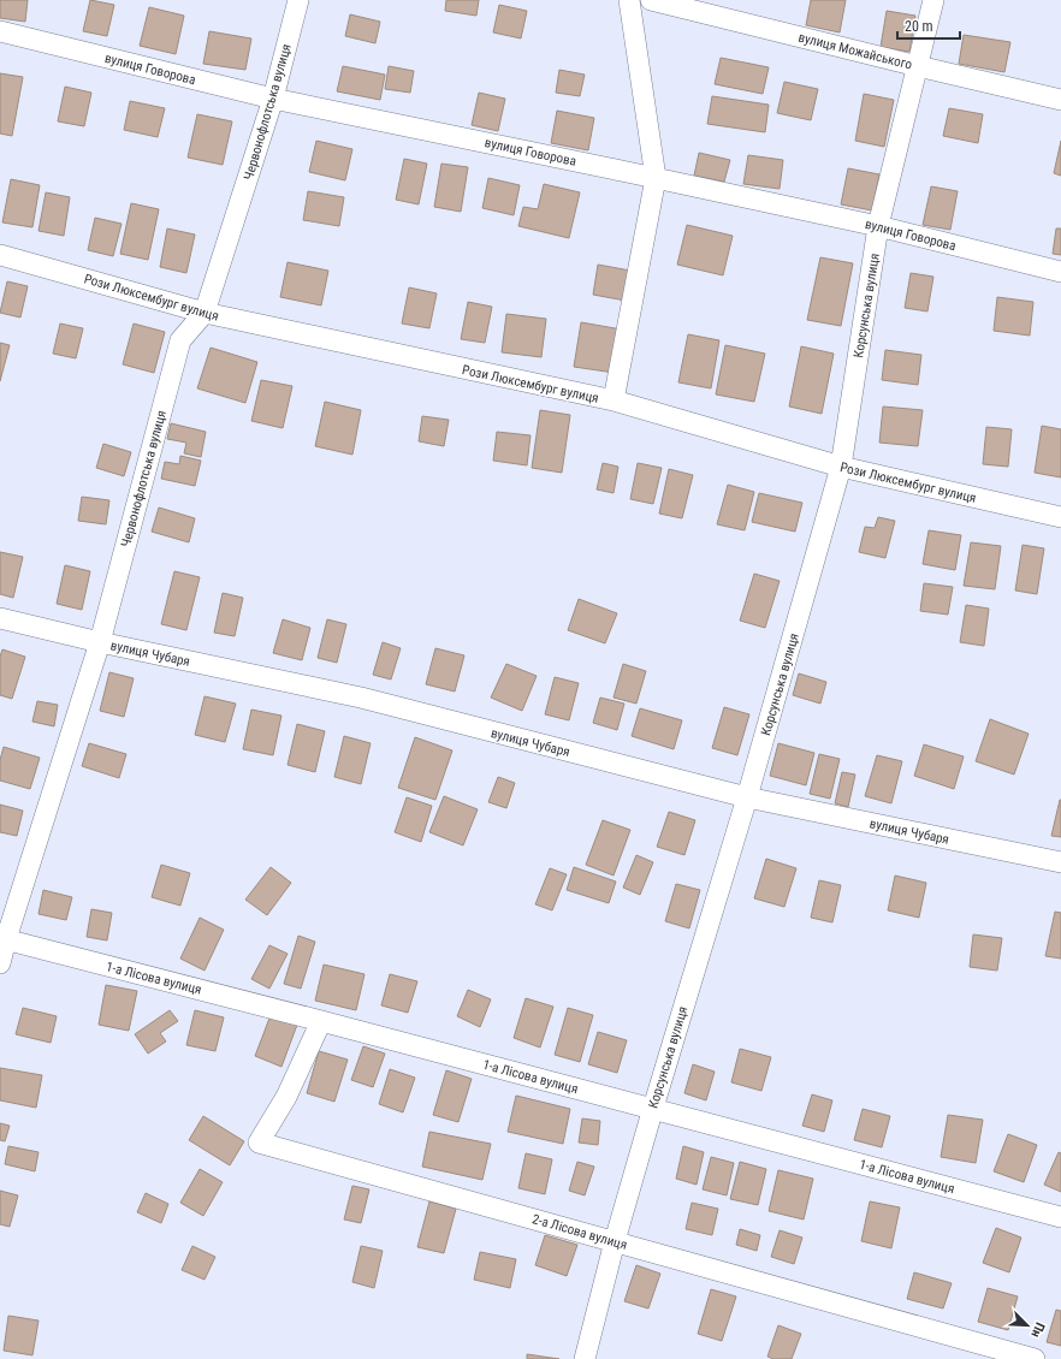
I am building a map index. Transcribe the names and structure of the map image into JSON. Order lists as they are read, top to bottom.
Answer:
{
  "streets": {
    "street": [
      "вулиця Можайського",
      "вулиця Говорова",
      "Червонофлотська вулиця",
      "Рози Люксембург вулиця",
      "Корсунська вулиця",
      "вулиця Чубаря",
      "1-а Лісова вулиця",
      "2-а Лісова вулиця"
    ]
  },
  "crossings": [
    ["вулиця Можайського", "Корсунська вулиця"],
    ["вулиця Говорова", "Червонофлотська вулиця"],
    ["вулиця Говорова", "Корсунська вулиця"],
    ["Червонофлотська вулиця", "Рози Люксембург вулиця"],
    ["Червонофлотська вулиця", "вулиця Чубаря"],
    ["Червонофлотська вулиця", "1-а Лісова вулиця"],
    ["Рози Люксембург вулиця", "Корсунська вулиця"],
    ["Корсунська вулиця", "вулиця Чубаря"],
    ["Корсунська вулиця", "1-а Лісова вулиця"],
    ["Корсунська вулиця", "2-а Лісова вулиця"],
    ["1-а Лісова вулиця", "2-а Лісова вулиця"]
  ],
  "scale_bar": "20 m",
  "north": "bottom right"
}
